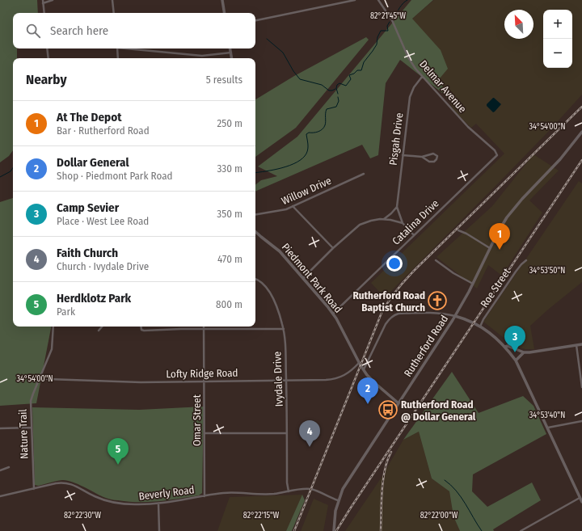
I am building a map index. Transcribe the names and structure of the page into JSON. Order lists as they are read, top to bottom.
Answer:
{
  "streets": {
    "street": [
      "Delmar Avenue",
      "Pisgah Drive",
      "Willow Drive",
      "Catalina Drive",
      "Piedmont Park Road",
      "Roe Street",
      "Rutherford Road",
      "Lofty Ridge Road",
      "Ivydale Drive",
      "Omar Street",
      "Nature Trail",
      "Beverly Road"
    ]
  },
  "crossings": [
    ["Delmar Avenue", "Pisgah Drive"],
    ["Delmar Avenue", "Catalina Drive"],
    ["Pisgah Drive", "Catalina Drive"],
    ["Catalina Drive", "Piedmont Park Road"],
    ["Piedmont Park Road", "Rutherford Road"],
    ["Piedmont Park Road", "Lofty Ridge Road"],
    ["Rutherford Road", "Beverly Road"],
    ["Lofty Ridge Road", "Ivydale Drive"],
    ["Lofty Ridge Road", "Omar Street"],
    ["Lofty Ridge Road", "Nature Trail"],
    ["Ivydale Drive", "Beverly Road"],
    ["Omar Street", "Beverly Road"],
    ["Nature Trail", "Beverly Road"]
  ],
  "places": {
    "church": ["Rutherford Road Baptist Church"],
    "bus stop": ["Rutherford Road @ Dollar General"]
  },
  "north": "top left",
  "page": {
    "map_buttons": ["+", "−"],
    "search": "Search here",
    "heading": ["Nearby", "5 results"],
    "list": [
      {
        "mark": "1",
        "name": "At The Depot",
        "note": "Bar · Rutherford Road",
        "value": "250 m"
      },
      {
        "mark": "2",
        "name": "Dollar General",
        "note": "Shop · Piedmont Park Road",
        "value": "330 m"
      },
      {
        "mark": "3",
        "name": "Camp Sevier",
        "note": "Place · West Lee Road",
        "value": "350 m"
      },
      {
        "mark": "4",
        "name": "Faith Church",
        "note": "Church · Ivydale Drive",
        "value": "470 m"
      },
      {
        "mark": "5",
        "name": "Herdklotz Park",
        "note": "Park",
        "value": "800 m"
      }
    ],
    "pins": [
      "1",
      "3",
      "2",
      "4",
      "5"
    ]
  },
  "coordinates": [
    "82°21'45\"W",
    "34°54'00\"N",
    "34°53'50\"N",
    "34°53'40\"N",
    "82°22'30\"W",
    "82°22'15\"W",
    "82°22'00\"W"
  ]
}
